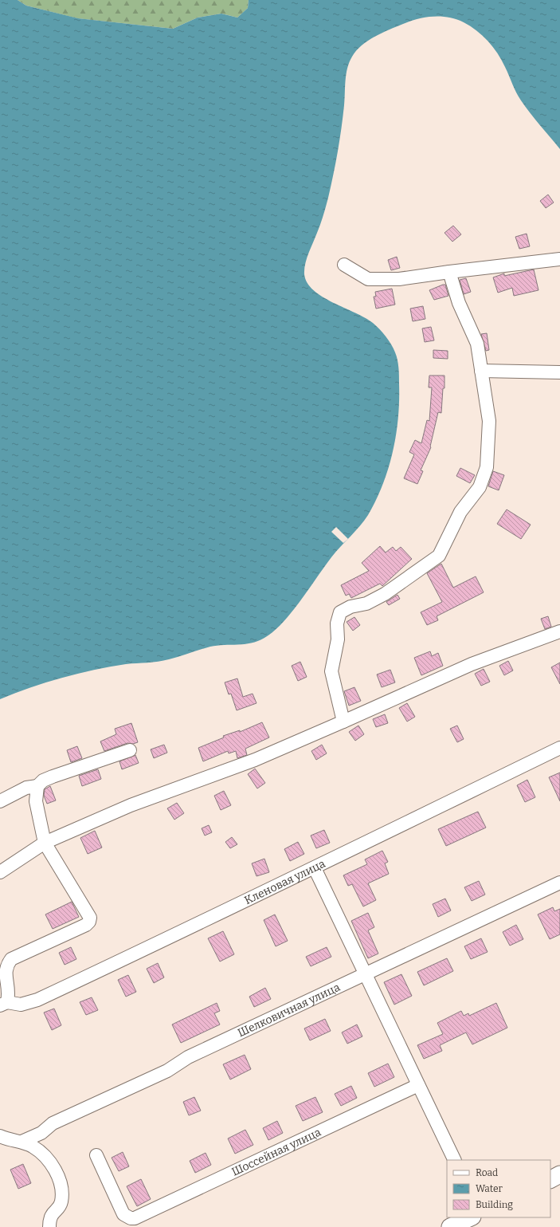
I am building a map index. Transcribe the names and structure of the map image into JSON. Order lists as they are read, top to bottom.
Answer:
{
  "streets": {
    "street": ["Кленовая улица", "Шелковичная улица", "Шоссейная улица"]
  },
  "legend": ["Road", "Water", "Building"]
}
